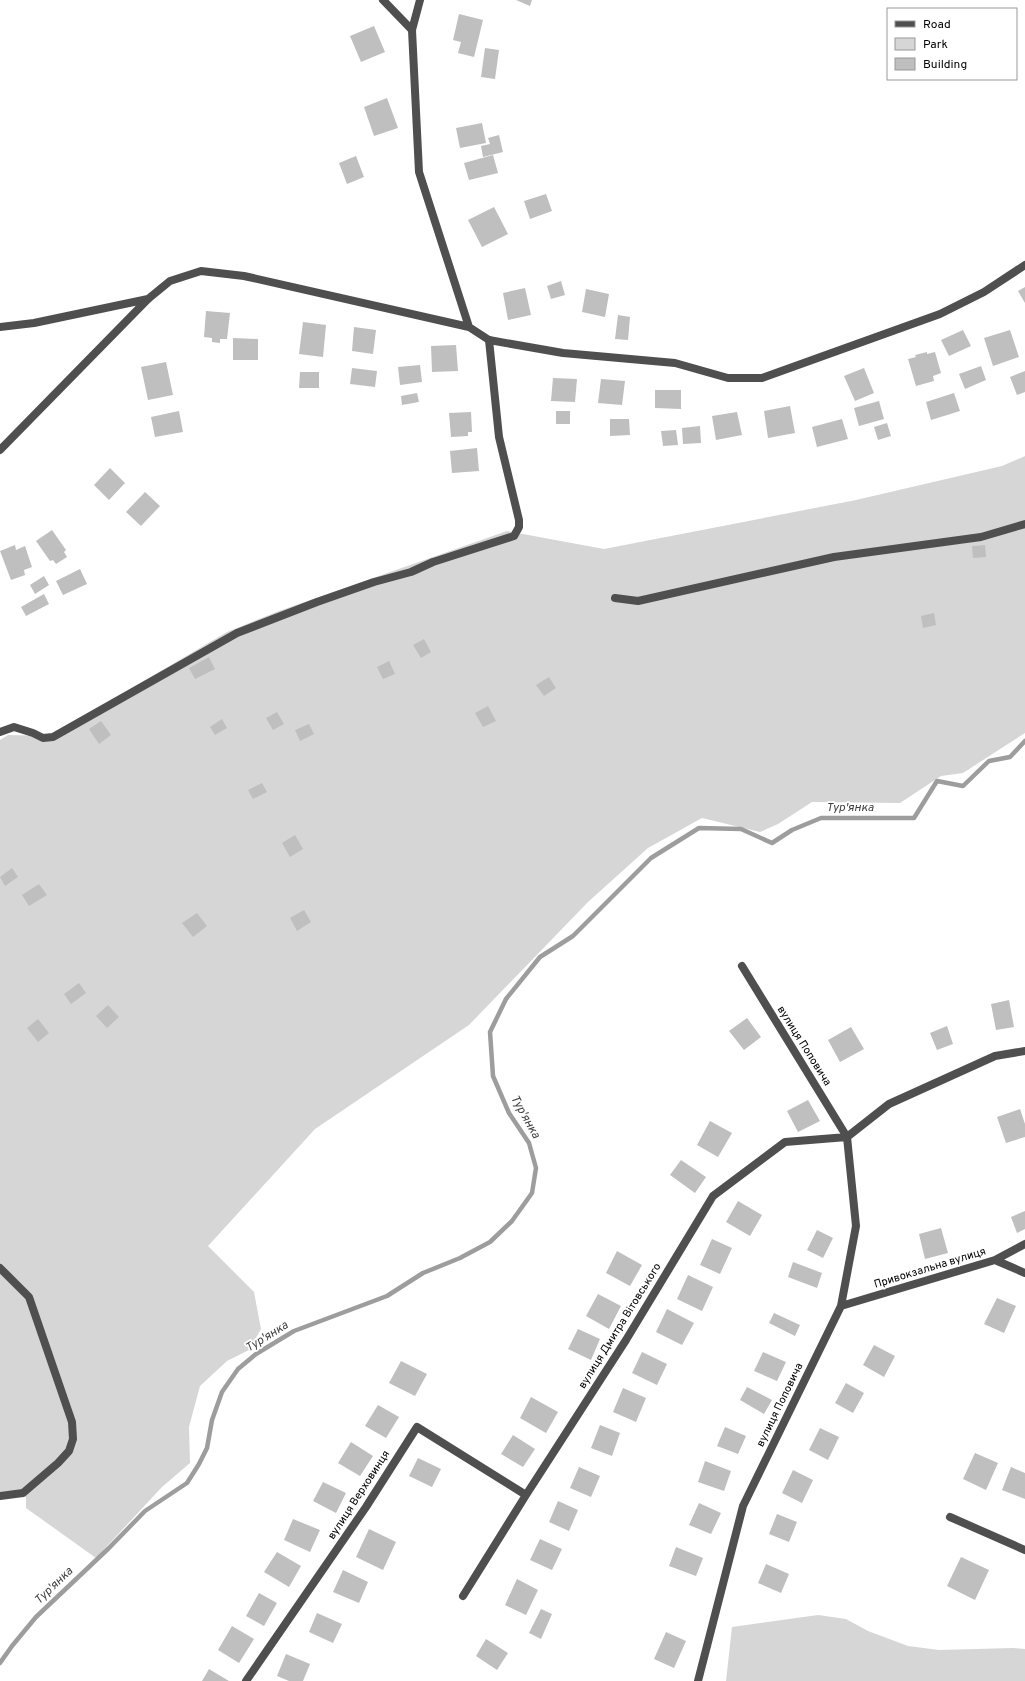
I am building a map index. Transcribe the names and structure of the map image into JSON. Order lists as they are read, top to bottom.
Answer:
{
  "streets": {
    "street": [
      "вулиця Поповича",
      "Привокзальна вулиця",
      "вулиця Дмитра Вітовського",
      "вулиця Верховинця"
    ]
  },
  "crossings": [
    ["вулиця Поповича", "Привокзальна вулиця"],
    ["вулиця Поповича", "вулиця Дмитра Вітовського"],
    ["вулиця Дмитра Вітовського", "вулиця Верховинця"]
  ],
  "water": ["Тур'янка"],
  "legend": ["Road", "Park", "Building"]
}
